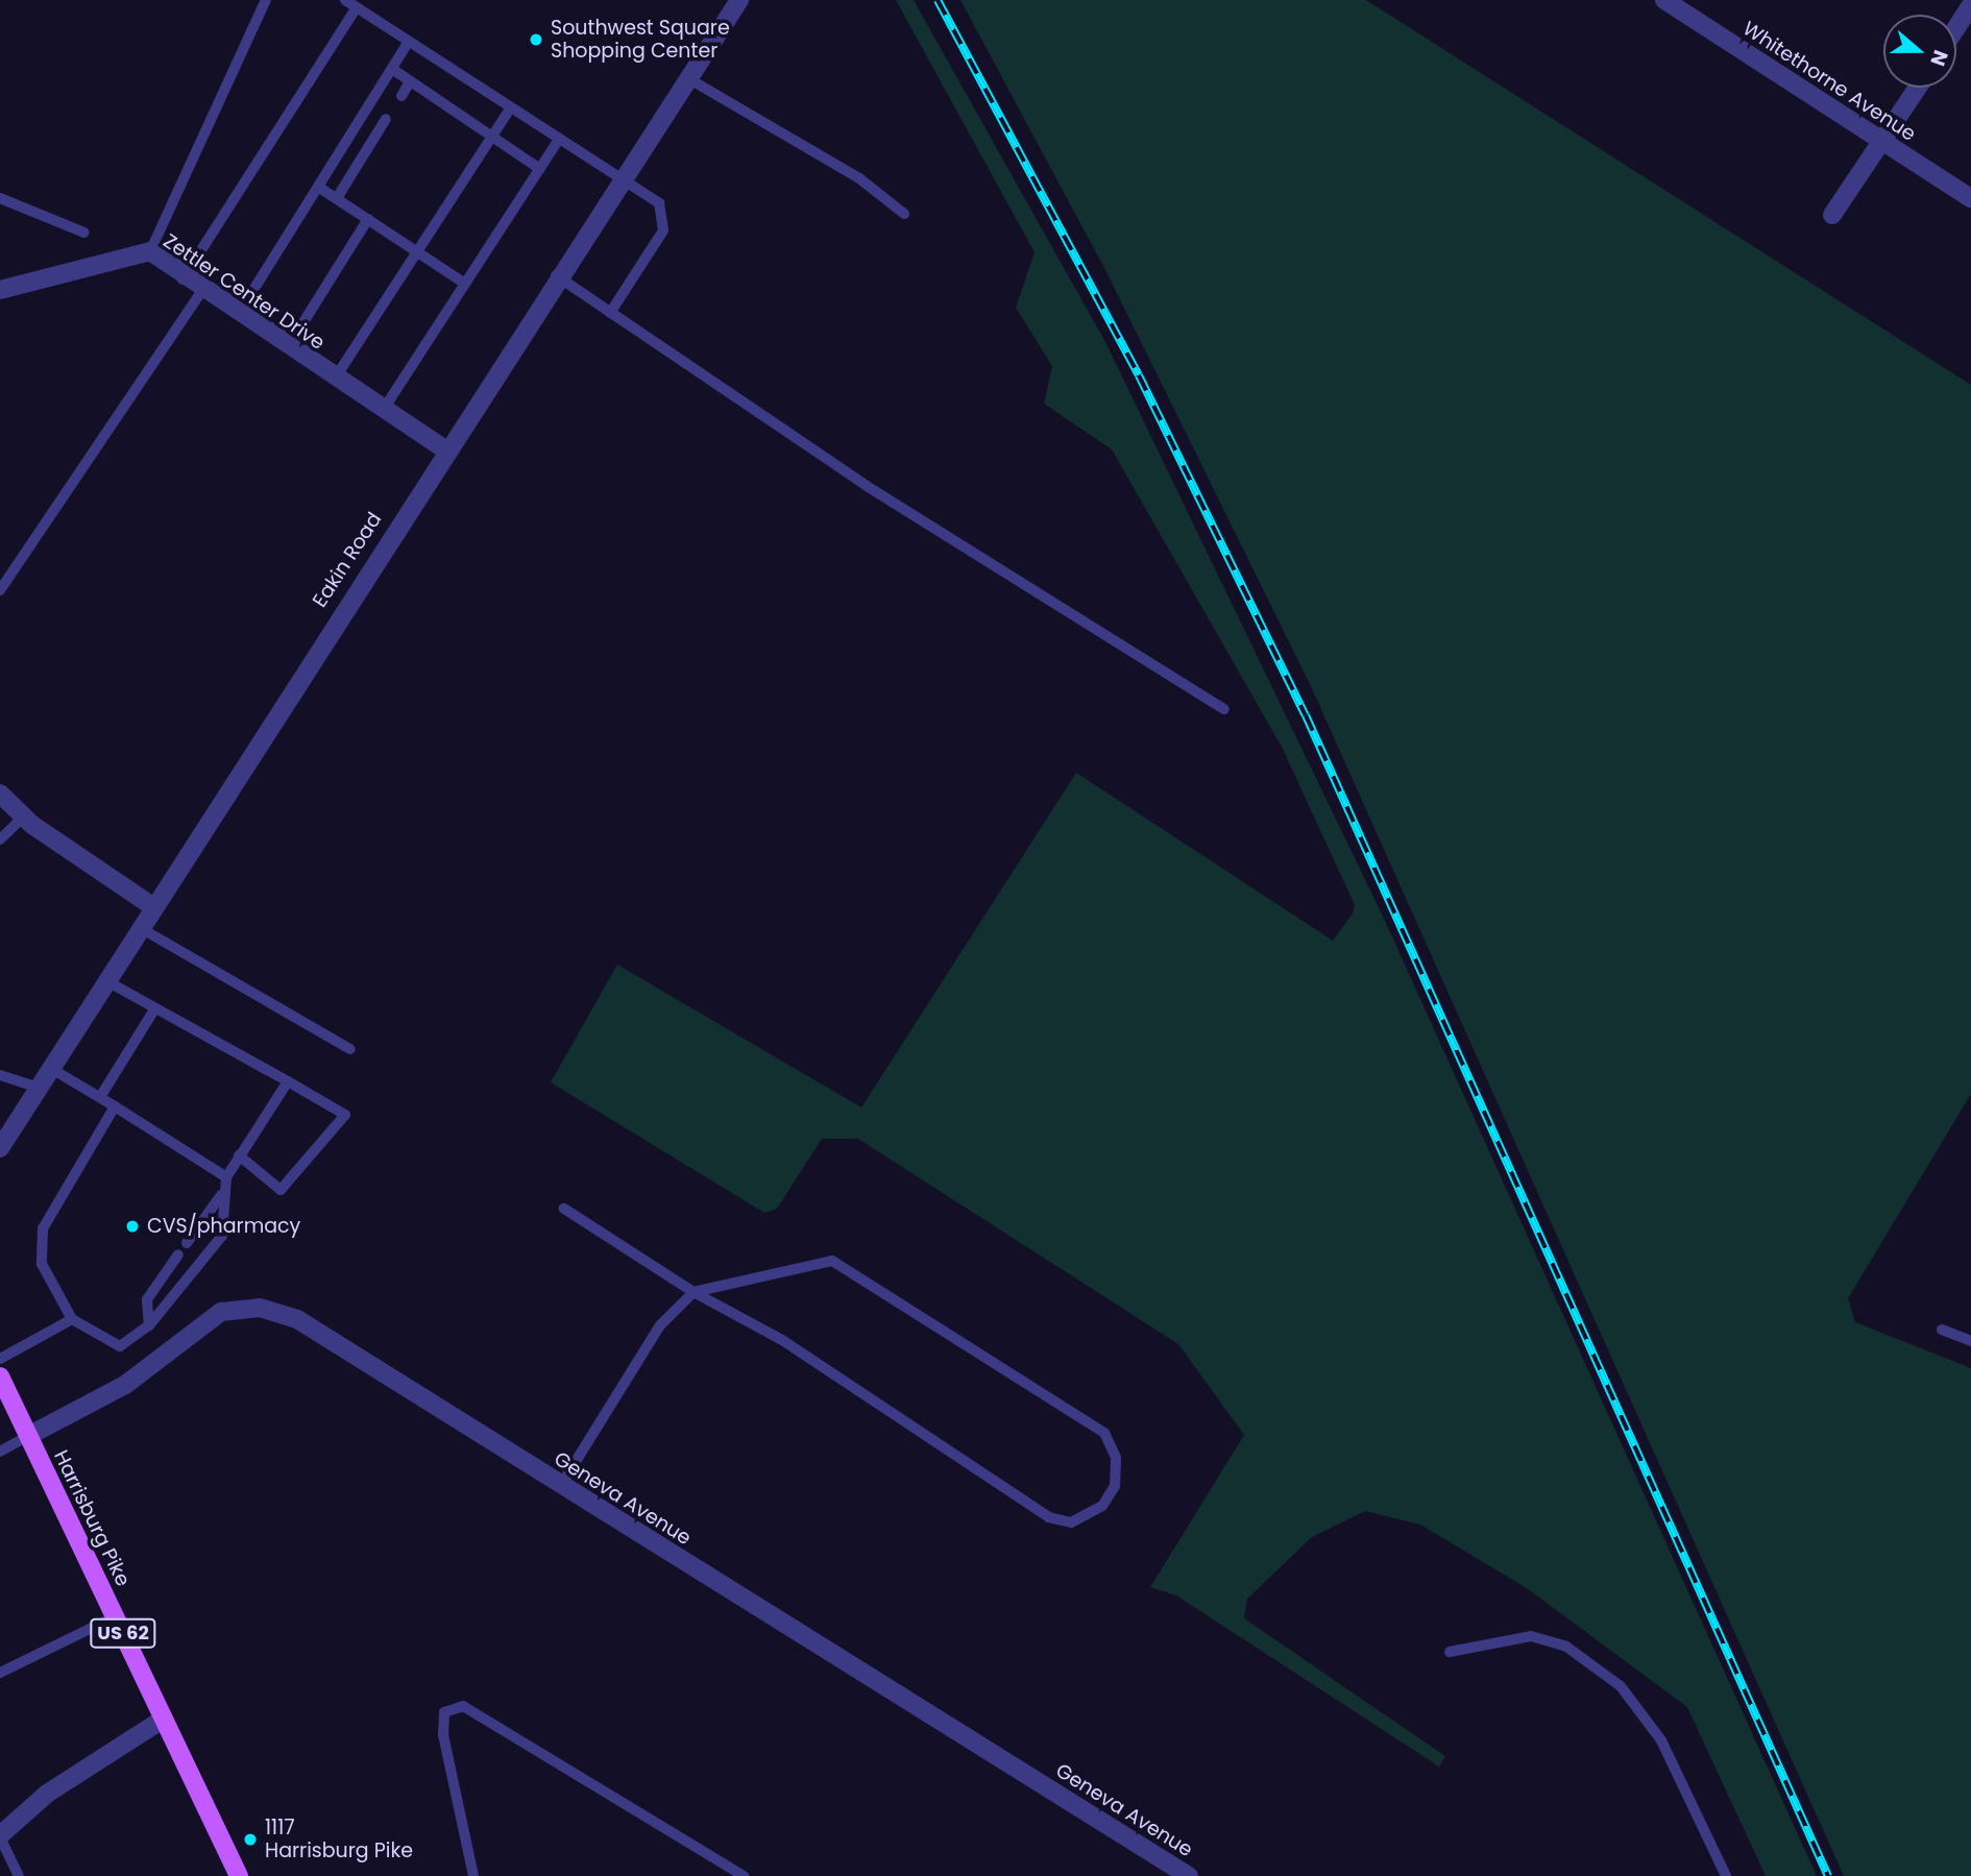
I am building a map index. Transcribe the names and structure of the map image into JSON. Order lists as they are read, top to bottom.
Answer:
{
  "streets": {
    "main road": ["Harrisburg Pike", "US 62"],
    "street": [
      "Whitethorne Avenue",
      "Zettler Center Drive",
      "Eakin Road",
      "Geneva Avenue"
    ]
  },
  "crossings": [
    ["Zettler Center Drive", "Eakin Road"],
    ["Geneva Avenue", "Harrisburg Pike"]
  ],
  "places": ["Southwest Square Shopping Center", "CVS/pharmacy", "1117 Harrisburg Pike"],
  "north": "right"
}
